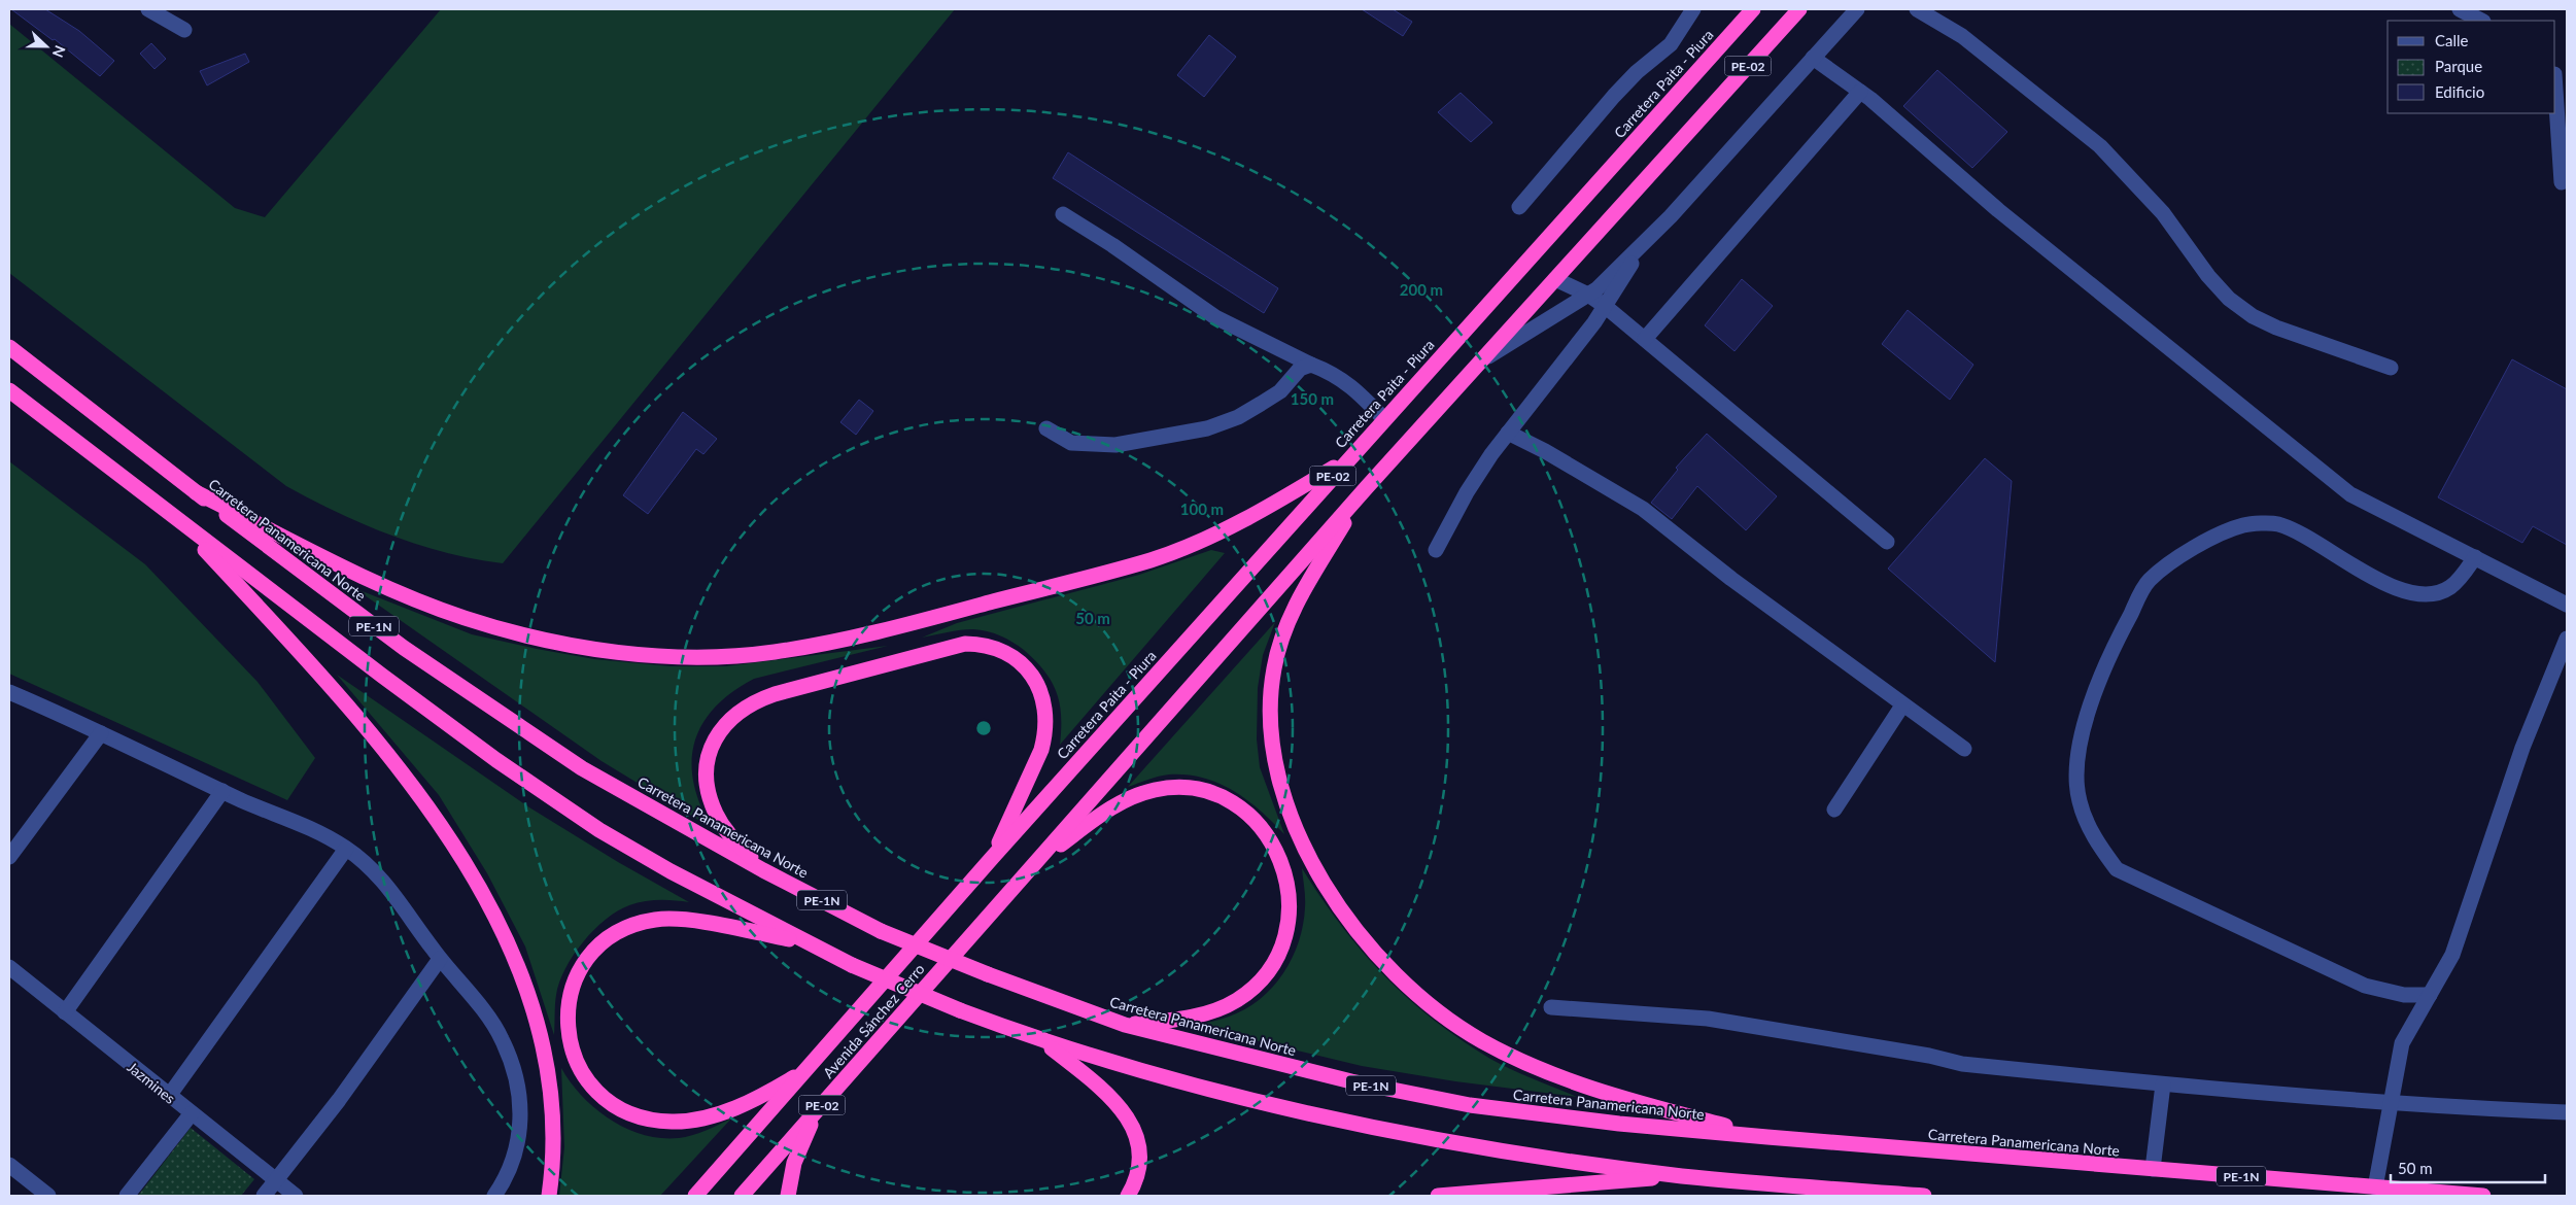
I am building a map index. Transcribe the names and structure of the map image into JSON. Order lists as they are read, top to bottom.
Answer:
{
  "streets": {
    "highway": [
      "PE-02",
      "Carretera Paita - Piura",
      "Carretera Panamericana Norte",
      "PE-1N",
      "Avenida Sánchez Cerro"
    ],
    "street": ["Jazmines"]
  },
  "crossings": [
    ["PE-02", "Avenida Sánchez Cerro"],
    ["Carretera Paita - Piura", "Avenida Sánchez Cerro"]
  ],
  "legend": ["Calle", "Parque", "Edificio"],
  "scale_bar": "50 m",
  "north": "right",
  "rings": [
    "200 m",
    "150 m",
    "100 m",
    "50 m"
  ]
}
